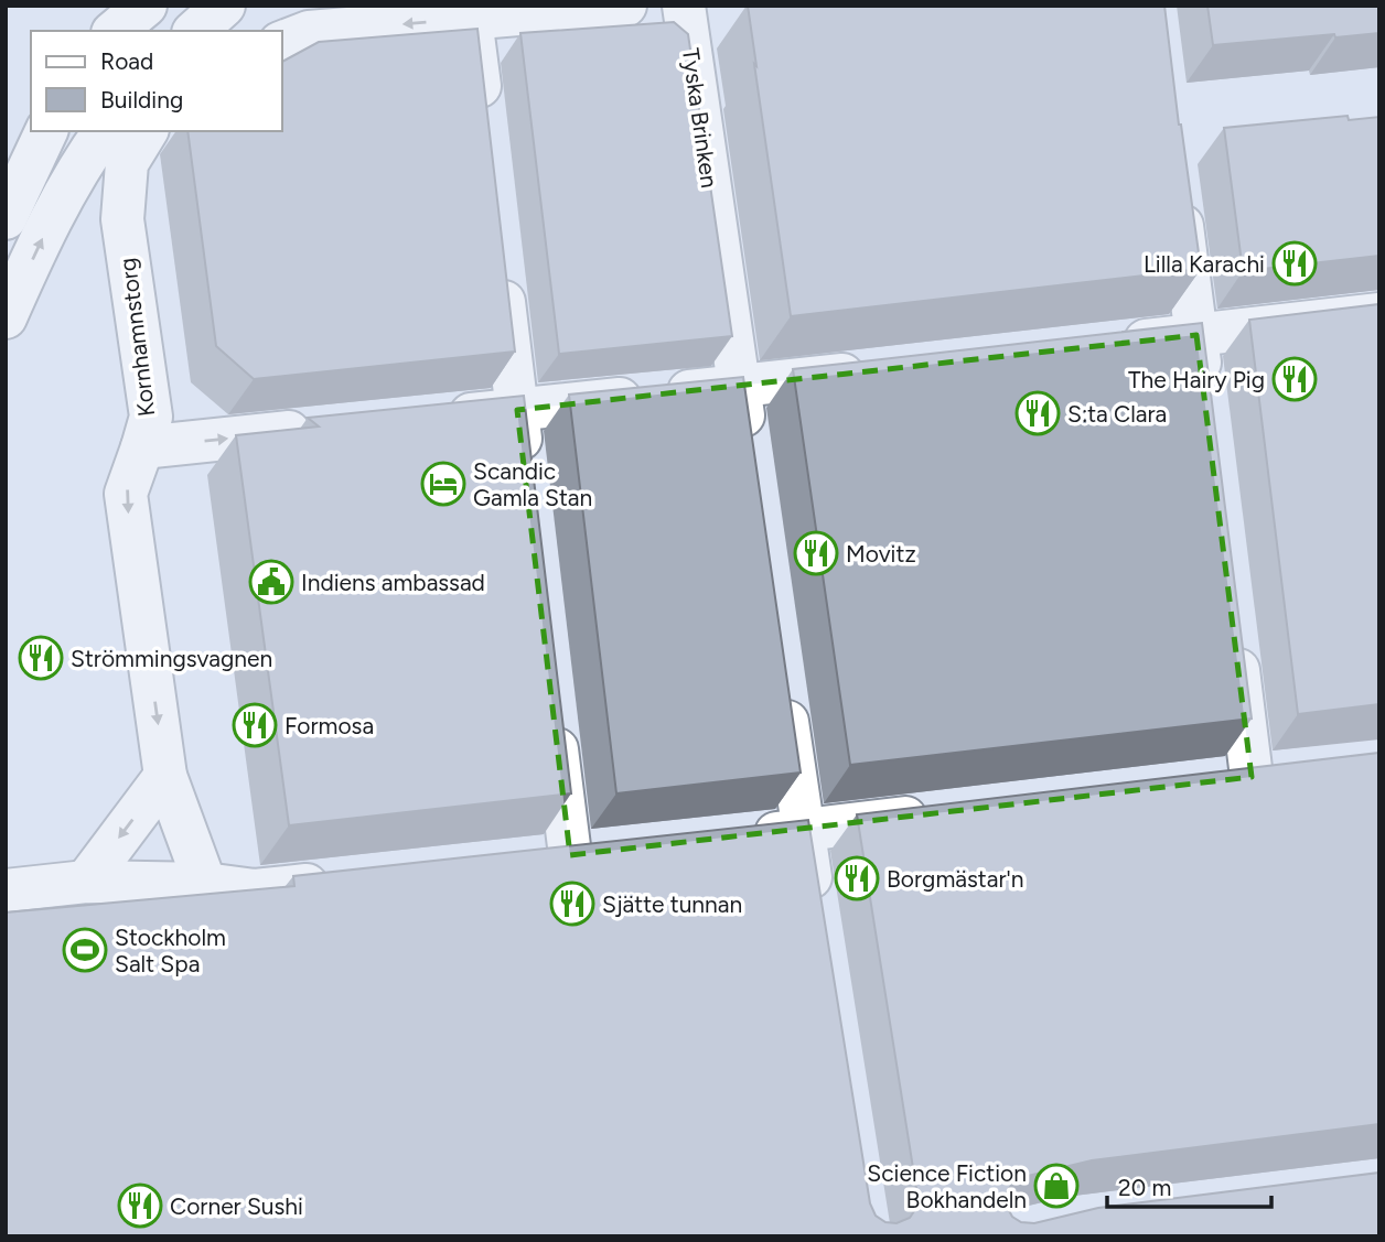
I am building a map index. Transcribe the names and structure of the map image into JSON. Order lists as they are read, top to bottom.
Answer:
{
  "streets": {
    "street": ["Tyska Brinken", "Kornhamnstorg"]
  },
  "one_way": ["Kornhamnstorg"],
  "places": {
    "restaurant": [
      "Lilla Karachi",
      "The Hairy Pig",
      "S:ta Clara",
      "Movitz",
      "Strömmingsvagnen",
      "Formosa",
      "Borgmästar'n",
      "Sjätte tunnan",
      "Corner Sushi"
    ],
    "hotel": ["Scandic Gamla Stan"],
    "public building": ["Indiens ambassad"],
    "sports": ["Stockholm Salt Spa"],
    "shop": ["Science Fiction Bokhandeln"]
  },
  "legend": ["Road", "Building"],
  "scale_bar": "20 m"
}
